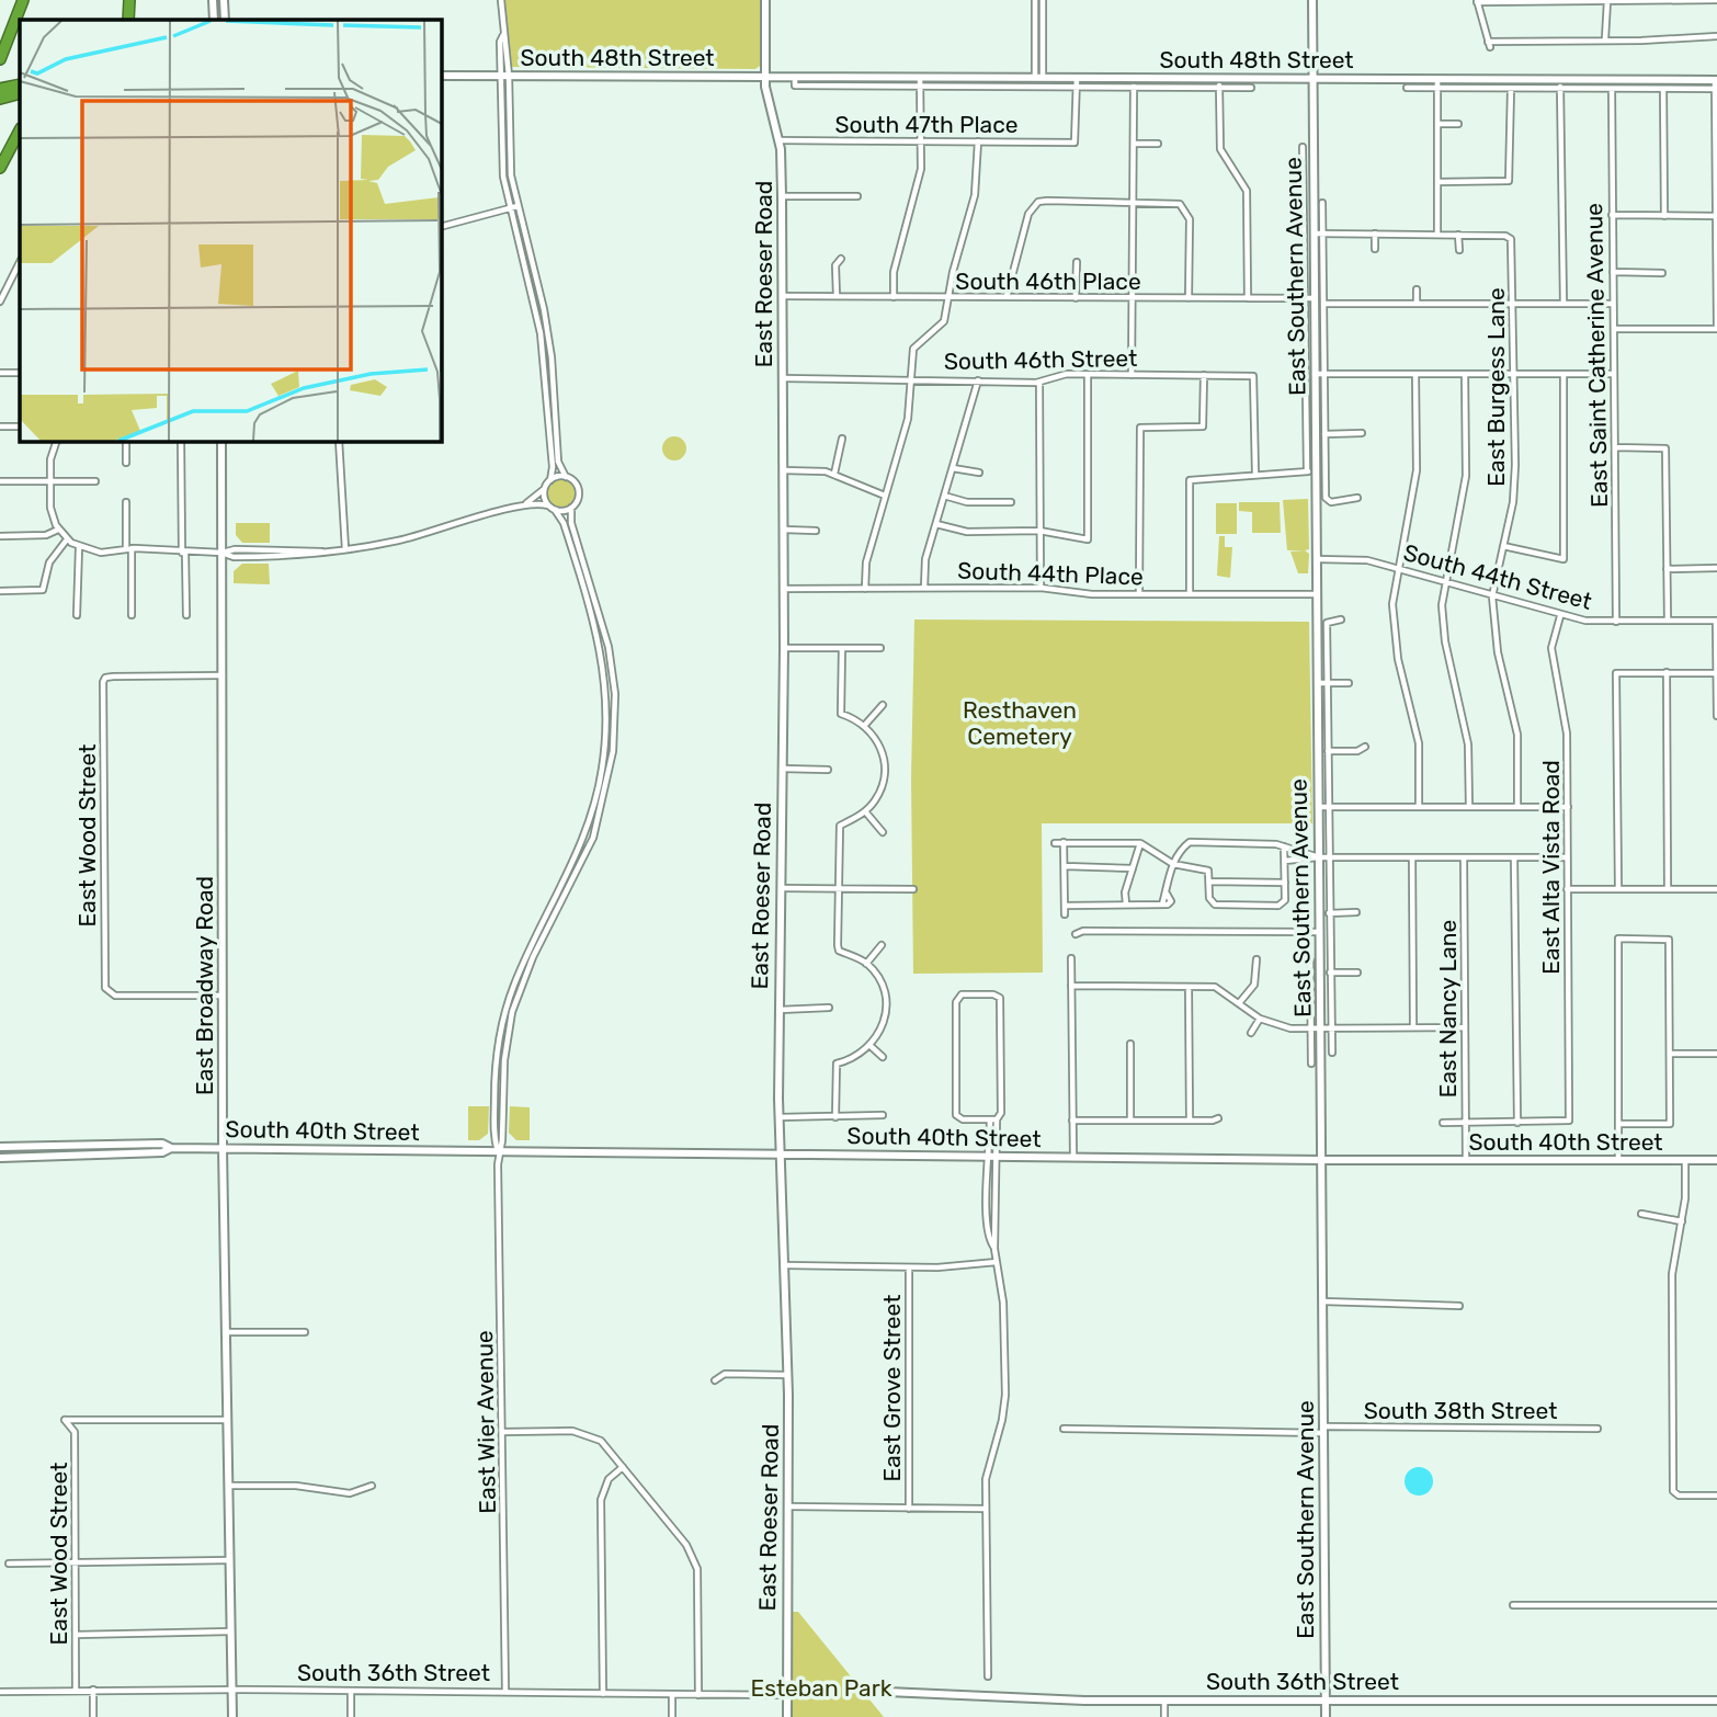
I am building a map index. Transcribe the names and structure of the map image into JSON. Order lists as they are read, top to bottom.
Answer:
{
  "streets": {
    "main road": [
      "South 48th Street",
      "East Roeser Road",
      "East Southern Avenue",
      "East Broadway Road",
      "South 40th Street",
      "South 36th Street"
    ],
    "street": [
      "South 47th Place",
      "South 46th Place",
      "East Saint Catherine Avenue",
      "South 46th Street",
      "East Burgess Lane",
      "South 44th Place",
      "South 44th Street",
      "East Wood Street",
      "East Alta Vista Road",
      "East Nancy Lane",
      "East Grove Street",
      "South 38th Street",
      "East Wier Avenue"
    ]
  },
  "crossings": [
    ["South 48th Street", "South 47th Place"],
    ["South 48th Street", "East Roeser Road"],
    ["South 48th Street", "East Southern Avenue"],
    ["South 48th Street", "East Saint Catherine Avenue"],
    ["South 47th Place", "East Roeser Road"],
    ["East Roeser Road", "South 46th Place"],
    ["East Roeser Road", "South 46th Street"],
    ["East Roeser Road", "South 44th Place"],
    ["East Roeser Road", "South 40th Street"],
    ["East Roeser Road", "South 36th Street"],
    ["East Southern Avenue", "South 46th Place"],
    ["East Southern Avenue", "South 44th Place"],
    ["East Southern Avenue", "South 44th Street"],
    ["East Southern Avenue", "South 40th Street"],
    ["East Southern Avenue", "South 38th Street"],
    ["East Southern Avenue", "South 36th Street"],
    ["East Saint Catherine Avenue", "South 44th Street"],
    ["East Burgess Lane", "South 44th Street"],
    ["South 44th Street", "East Alta Vista Road"],
    ["East Wood Street", "East Broadway Road"],
    ["East Wood Street", "South 36th Street"],
    ["East Broadway Road", "South 40th Street"],
    ["East Broadway Road", "South 36th Street"],
    ["East Nancy Lane", "South 40th Street"],
    ["South 40th Street", "East Wier Avenue"],
    ["East Wier Avenue", "South 36th Street"]
  ],
  "parks": ["Resthaven Cemetery", "Esteban Park"]
}
